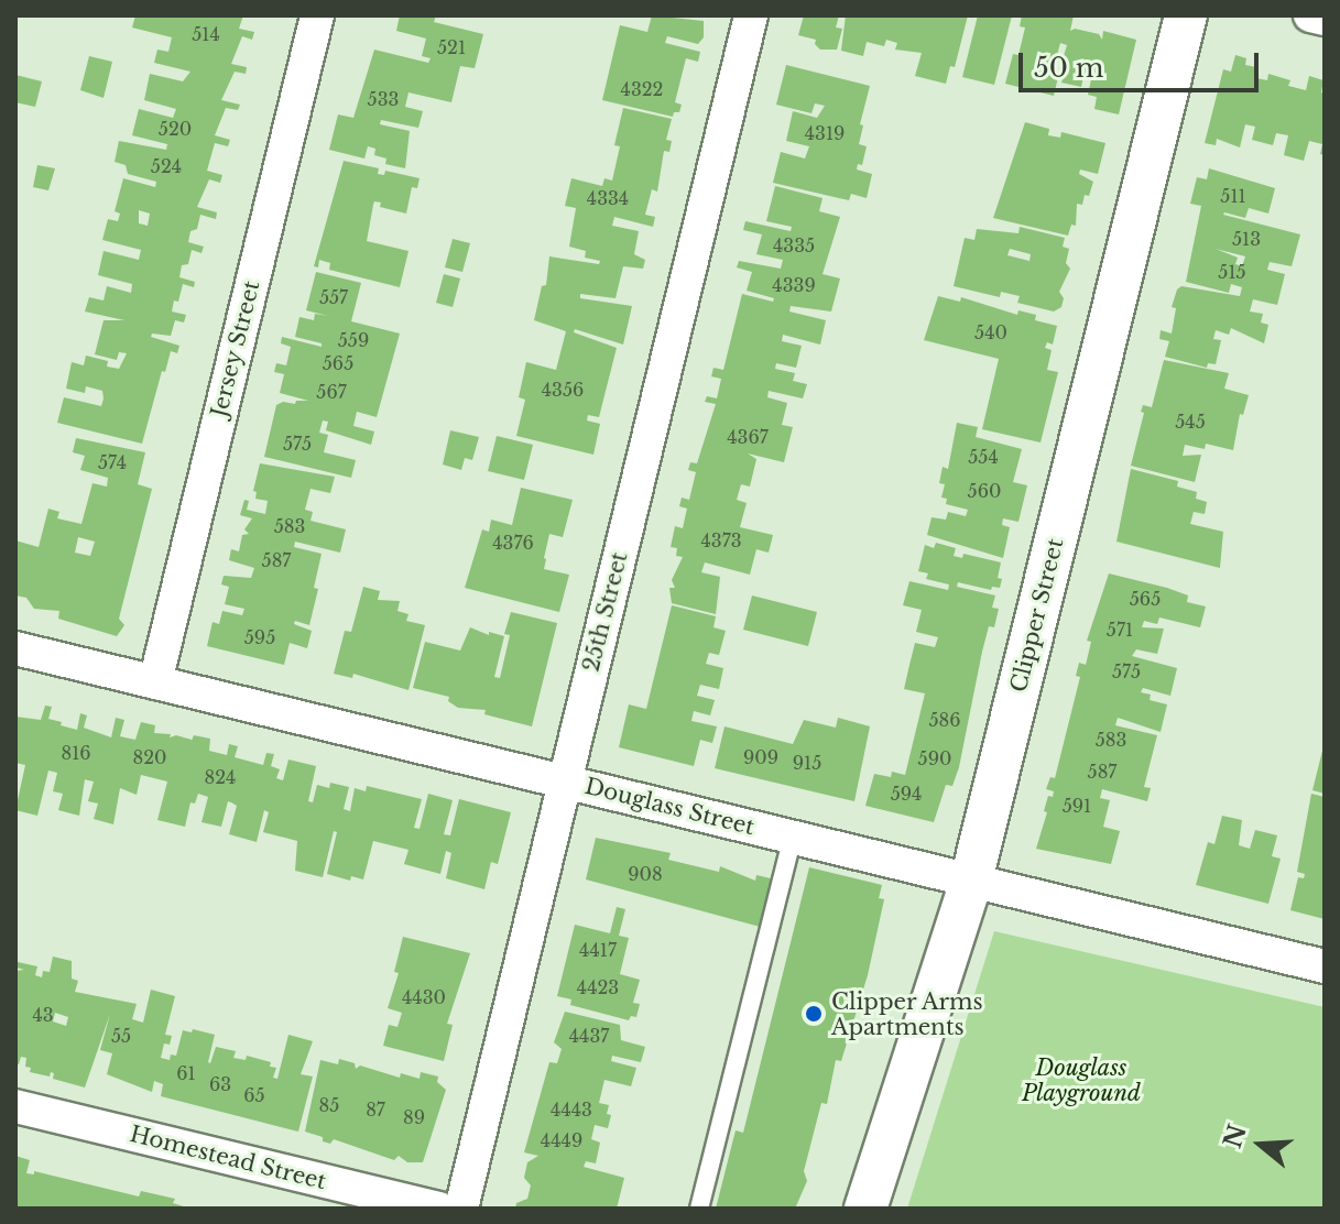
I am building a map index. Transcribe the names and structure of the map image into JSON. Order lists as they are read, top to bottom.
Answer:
{
  "streets": {
    "street": [
      "Jersey Street",
      "25th Street",
      "Clipper Street",
      "Douglass Street",
      "Homestead Street"
    ]
  },
  "crossings": [
    ["Jersey Street", "Douglass Street"],
    ["25th Street", "Douglass Street"],
    ["Clipper Street", "Douglass Street"]
  ],
  "parks": ["Douglass Playground"],
  "places": ["Clipper Arms Apartments"],
  "house_numbers": [
    "514",
    "521",
    "4322",
    "533",
    "520",
    "4319",
    "524",
    "511",
    "4334",
    "513",
    "4335",
    "515",
    "4339",
    "557",
    "540",
    "559",
    "565",
    "4356",
    "567",
    "545",
    "4367",
    "575",
    "554",
    "574",
    "560",
    "583",
    "4373",
    "4376",
    "587",
    "565",
    "571",
    "595",
    "575",
    "586",
    "583",
    "816",
    "820",
    "909",
    "590",
    "915",
    "587",
    "824",
    "594",
    "591",
    "908",
    "4417",
    "4423",
    "4430",
    "43",
    "55",
    "4437",
    "61",
    "63",
    "65",
    "85",
    "87",
    "4443",
    "89",
    "4449"
  ],
  "scale_bar": "50 m",
  "north": "left"
}
